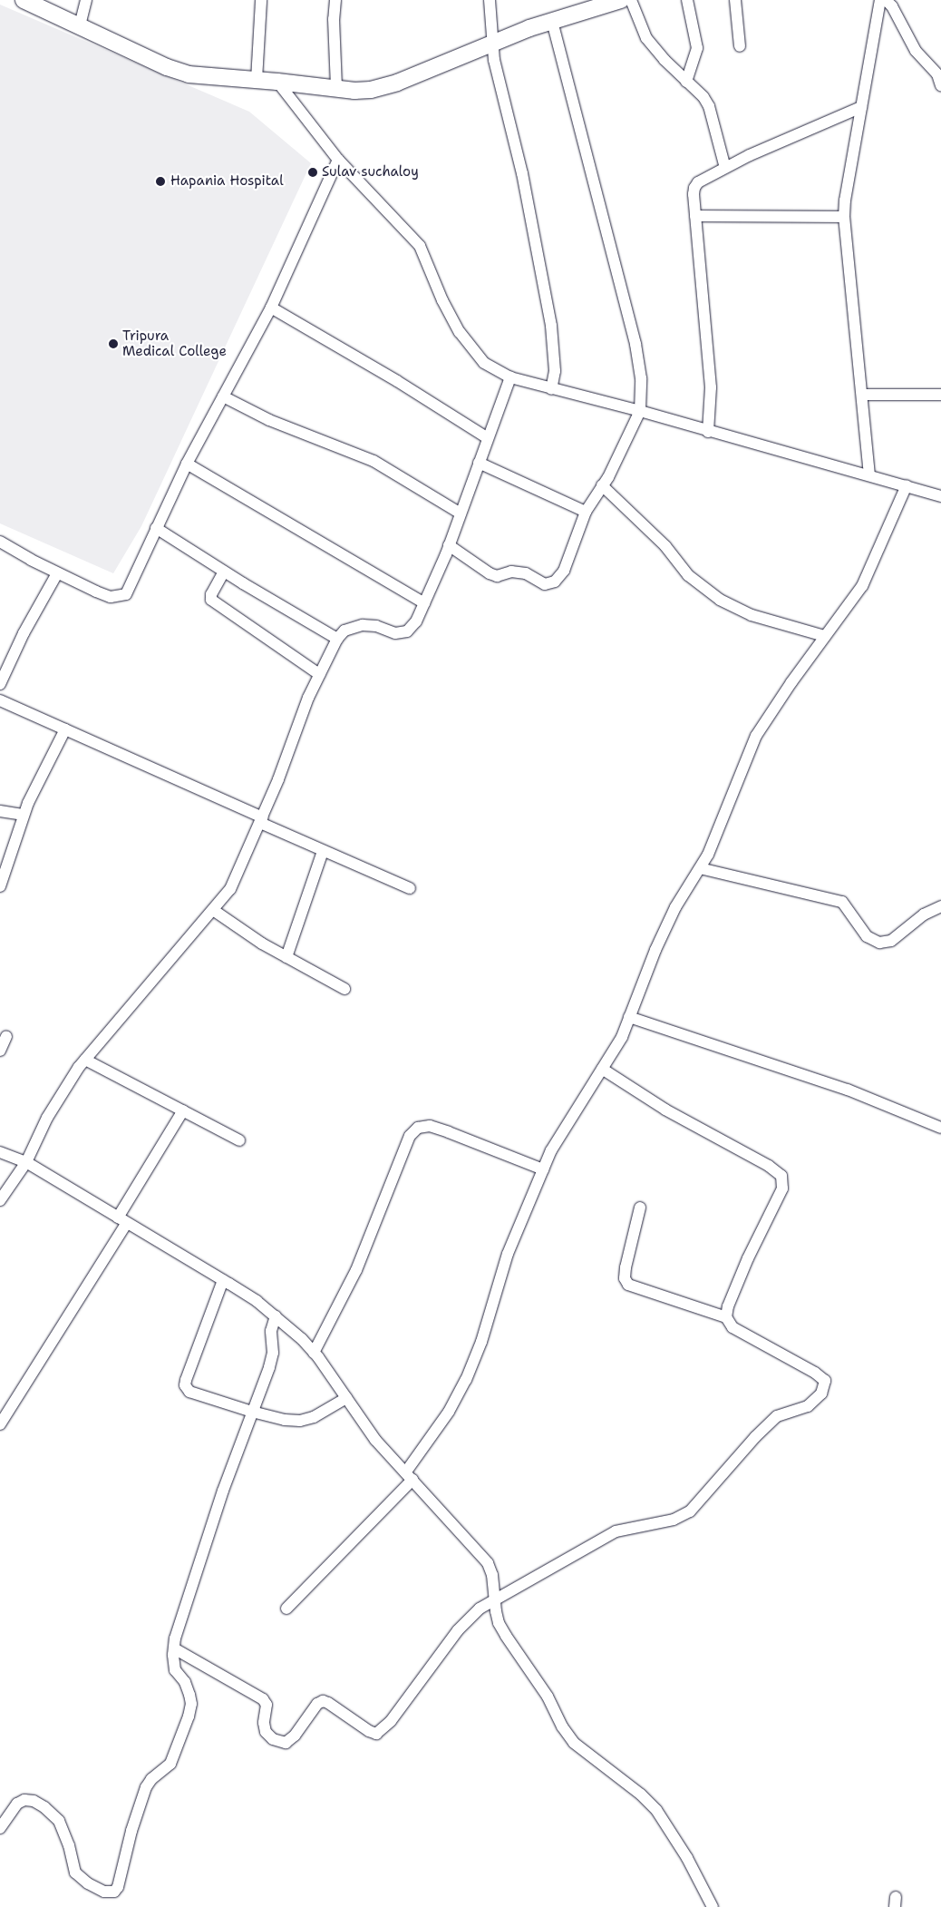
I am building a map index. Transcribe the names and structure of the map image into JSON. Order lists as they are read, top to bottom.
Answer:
{
  "places": ["Sulav suchaloy", "Hapania Hospital", "Tripura Medical College"]
}
